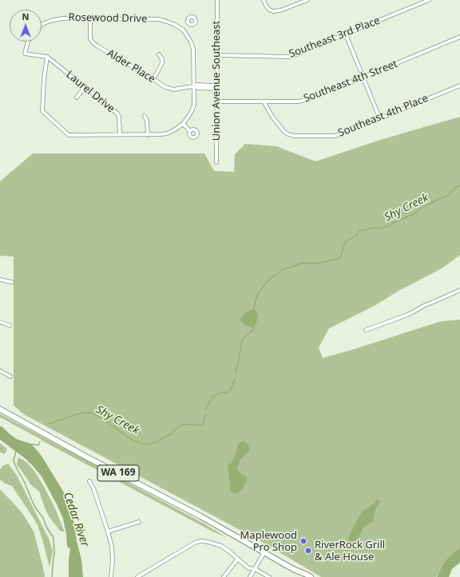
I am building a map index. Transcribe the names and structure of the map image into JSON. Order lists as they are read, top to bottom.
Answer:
{
  "streets": {
    "main road": ["WA 169"],
    "street": [
      "Rosewood Drive",
      "Southeast 3rd Place",
      "Alder Place",
      "Union Avenue Southeast",
      "Southeast 4th Street",
      "Laurel Drive",
      "Southeast 4th Place"
    ]
  },
  "crossings": [
    ["Rosewood Drive", "Alder Place"],
    ["Southeast 3rd Place", "Union Avenue Southeast"],
    ["Alder Place", "Union Avenue Southeast"],
    ["Union Avenue Southeast", "Southeast 4th Street"],
    ["Southeast 4th Street", "Southeast 4th Place"]
  ],
  "water": ["Shy Creek", "Cedar River"],
  "places": ["Maplewood Pro Shop", "RiverRock Grill & Ale House"],
  "north": "top"
}
